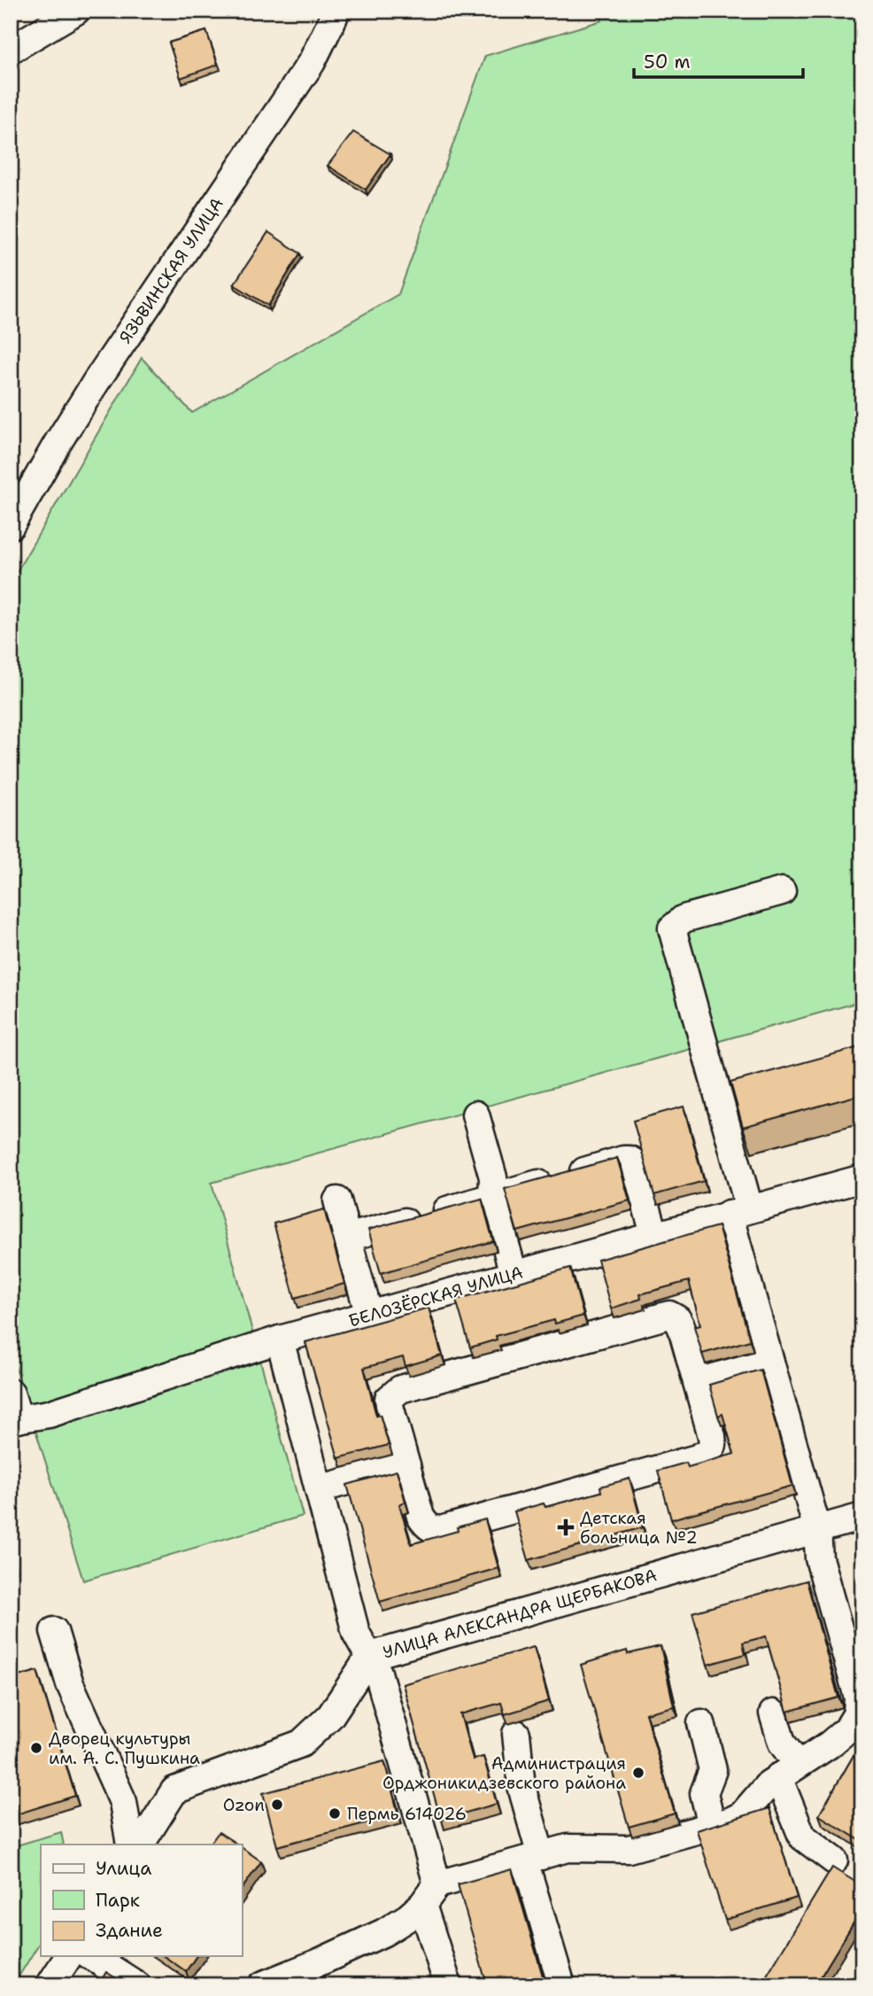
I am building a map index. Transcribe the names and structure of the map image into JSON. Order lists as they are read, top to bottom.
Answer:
{
  "streets": {
    "street": ["ЯЗЬВИНСКАЯ УЛИЦА", "БЕЛОЗЁРСКАЯ УЛИЦА", "УЛИЦА АЛЕКСАНДРА ЩЕРБАКОВА"]
  },
  "places": {
    "health": ["Детская больница №2"],
    "other": [
      "Дворец культуры им. А. С. Пушкина",
      "Администрация Орджоникидзевского района",
      "Ozon",
      "Пермь 614026"
    ]
  },
  "legend": ["Улица", "Парк", "Здание"],
  "scale_bar": "50 m"
}
